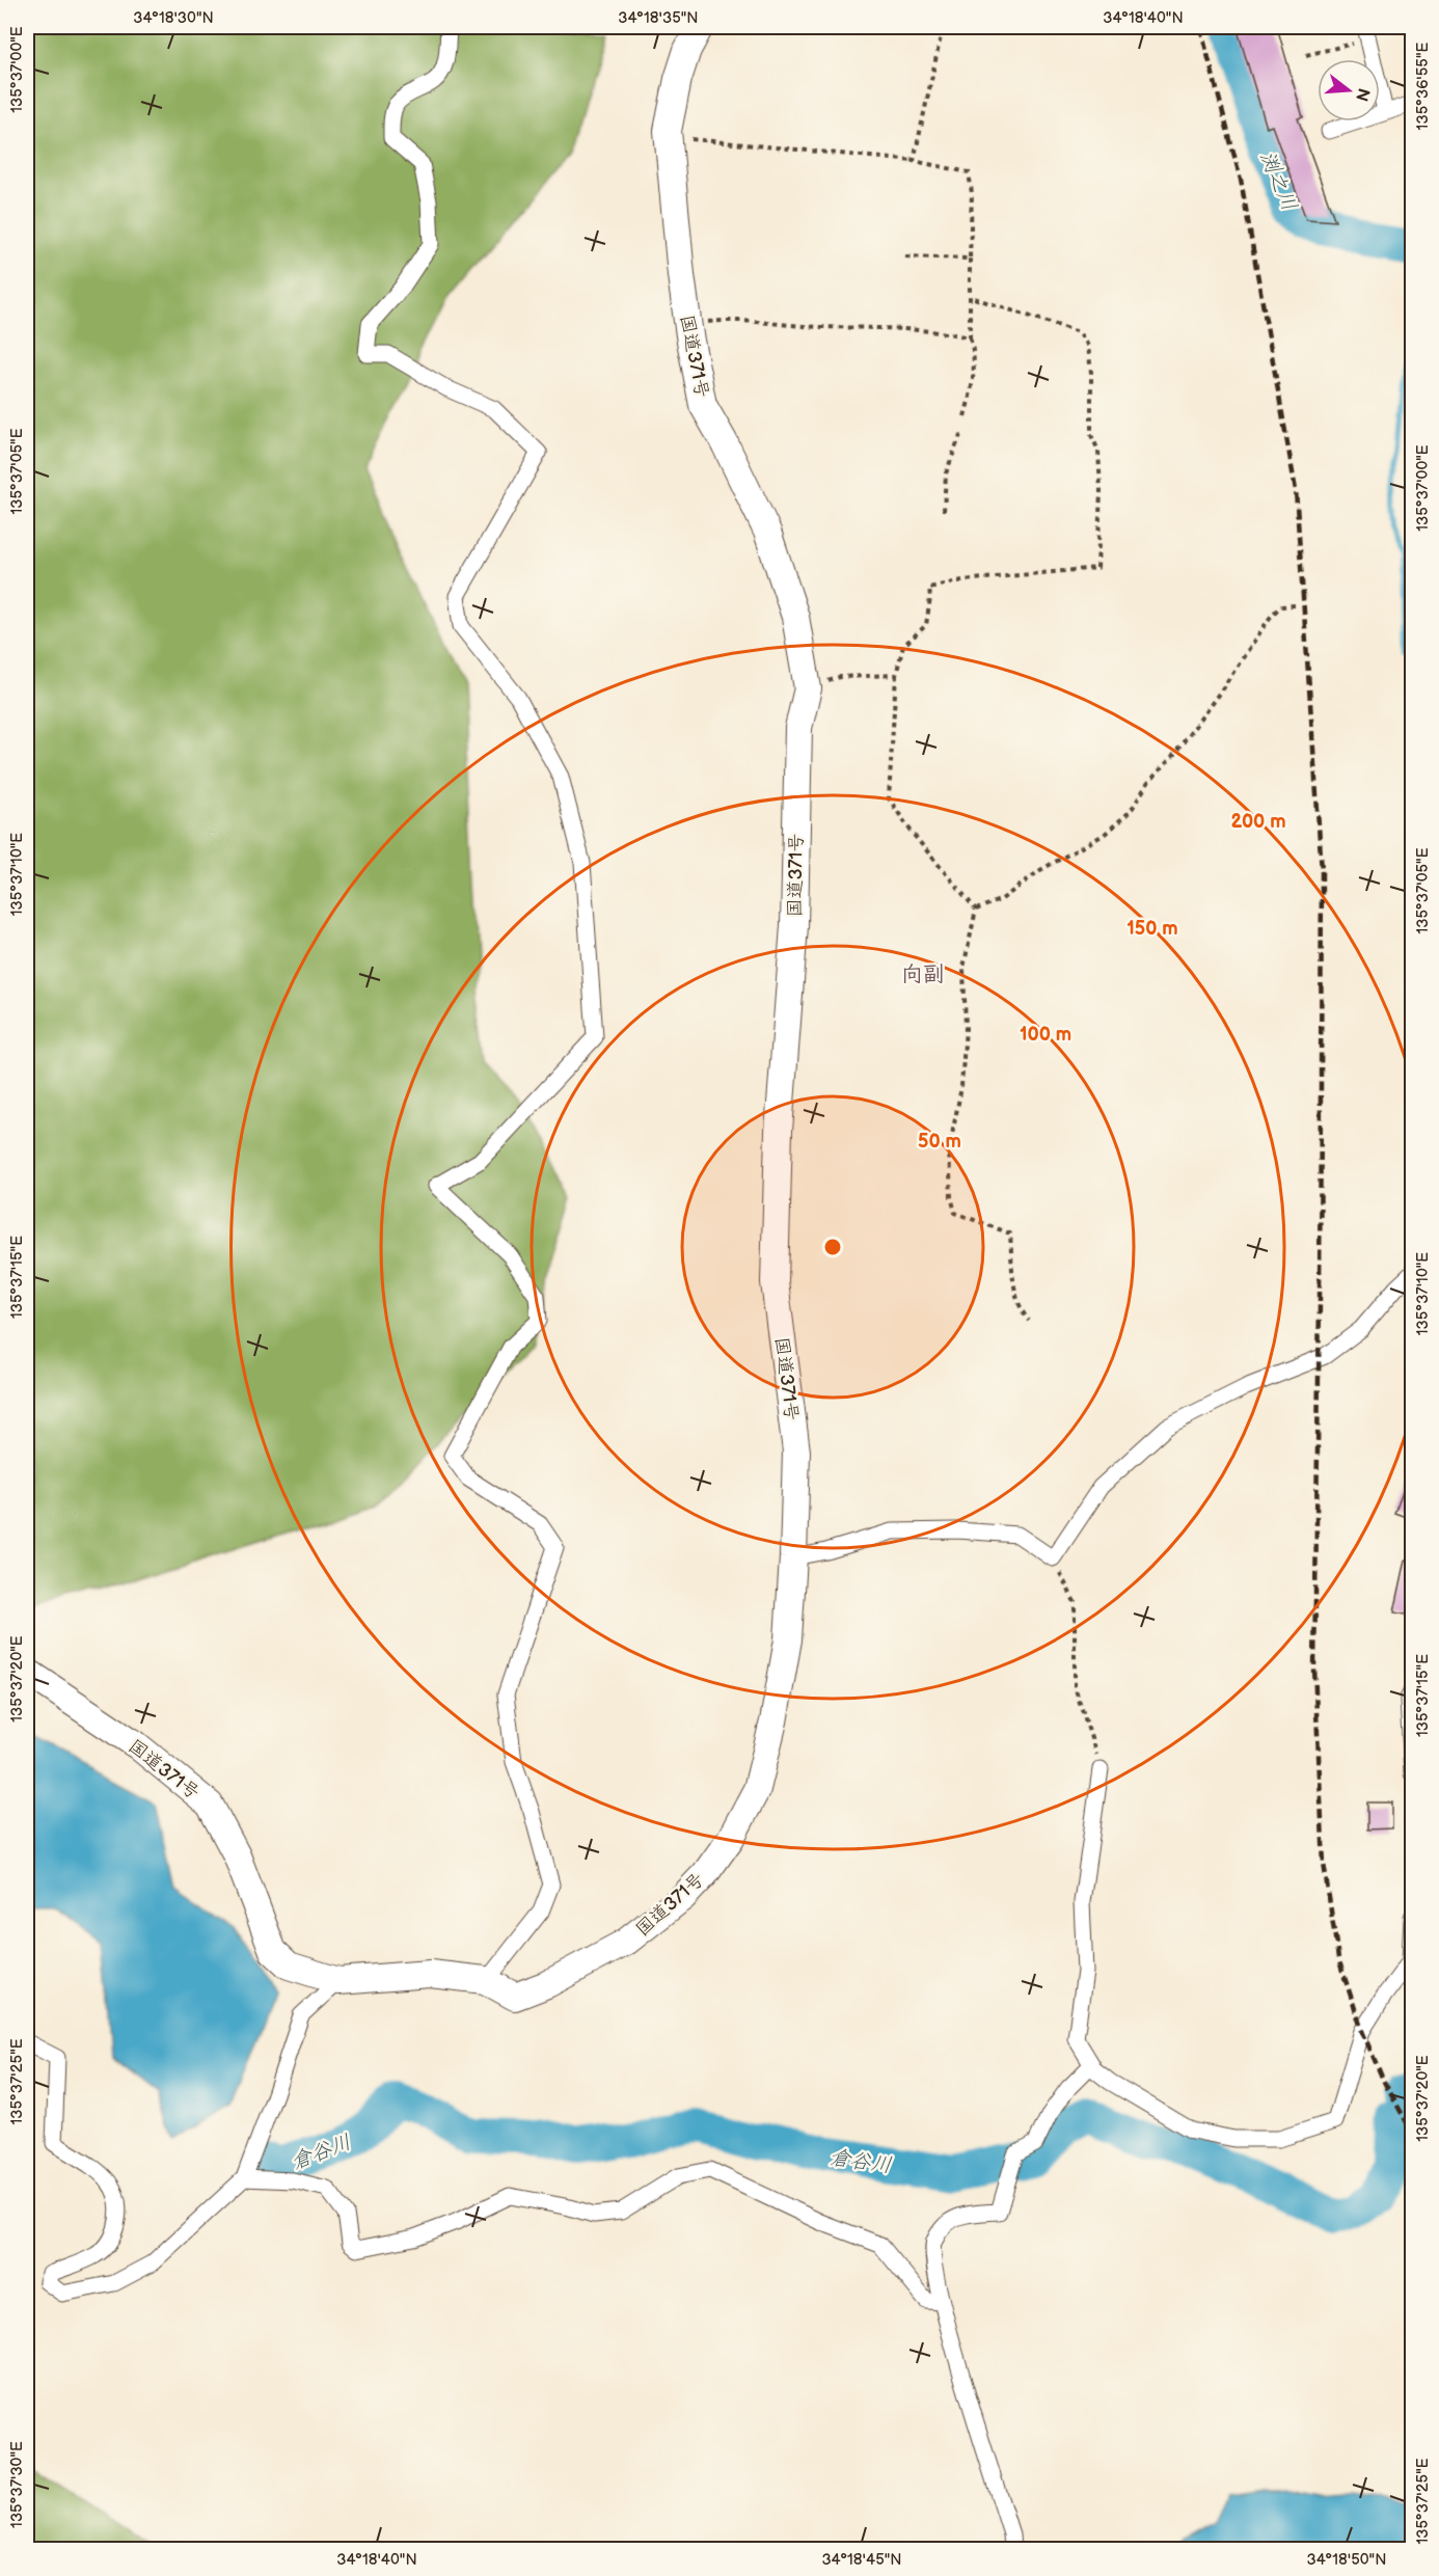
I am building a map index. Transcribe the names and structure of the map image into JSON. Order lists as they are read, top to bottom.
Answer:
{
  "streets": {
    "highway": ["国道371号"]
  },
  "districts": ["向副"],
  "water": ["渕之川", "倉谷川"],
  "north": "right",
  "coordinates": [
    "34°18'30\"N",
    "34°18'35\"N",
    "34°18'40\"N",
    "135°37'00\"E",
    "135°36'55\"E",
    "135°37'05\"E",
    "135°37'10\"E",
    "135°37'15\"E",
    "135°37'20\"E",
    "135°37'25\"E",
    "135°37'30\"E",
    "34°18'45\"N",
    "34°18'50\"N"
  ],
  "rings": [
    "200 m",
    "150 m",
    "100 m",
    "50 m"
  ]
}
